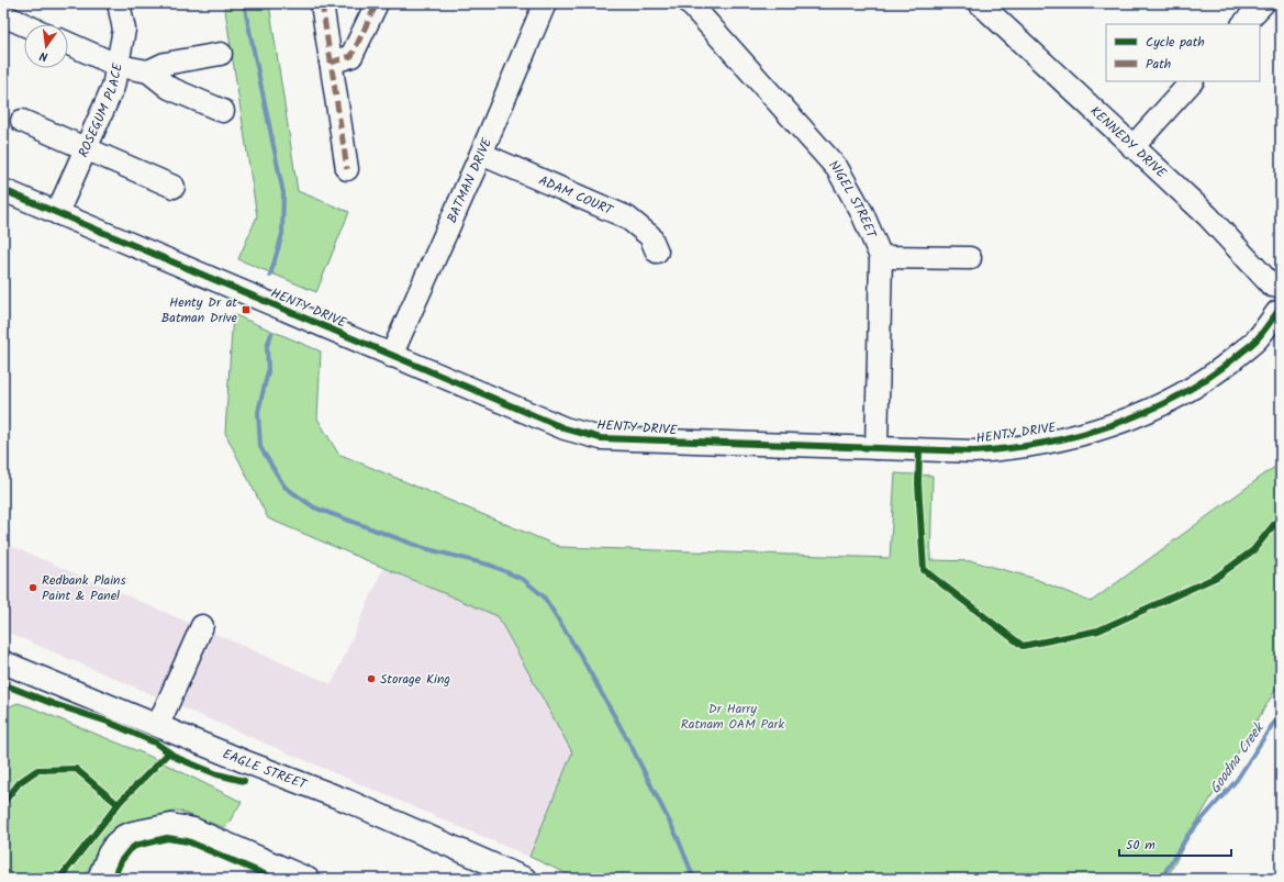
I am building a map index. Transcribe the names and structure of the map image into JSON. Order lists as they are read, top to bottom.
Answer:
{
  "streets": {
    "street": [
      "ROSEGUM PLACE",
      "KENNEDY DRIVE",
      "BATMAN DRIVE",
      "ADAM COURT",
      "NIGEL STREET",
      "HENTY DRIVE",
      "EAGLE STREET"
    ]
  },
  "crossings": [
    ["ROSEGUM PLACE", "HENTY DRIVE"],
    ["BATMAN DRIVE", "ADAM COURT"],
    ["BATMAN DRIVE", "HENTY DRIVE"],
    ["NIGEL STREET", "HENTY DRIVE"]
  ],
  "water": ["Goodna Creek"],
  "parks": ["Dr Harry Ratnam OAM Park"],
  "places": {
    "transit": ["Henty Dr at Batman Drive"],
    "other": ["Redbank Plains Paint & Panel", "Storage King"]
  },
  "legend": ["Cycle path", "Path"],
  "scale_bar": "50 m",
  "north": "bottom"
}
